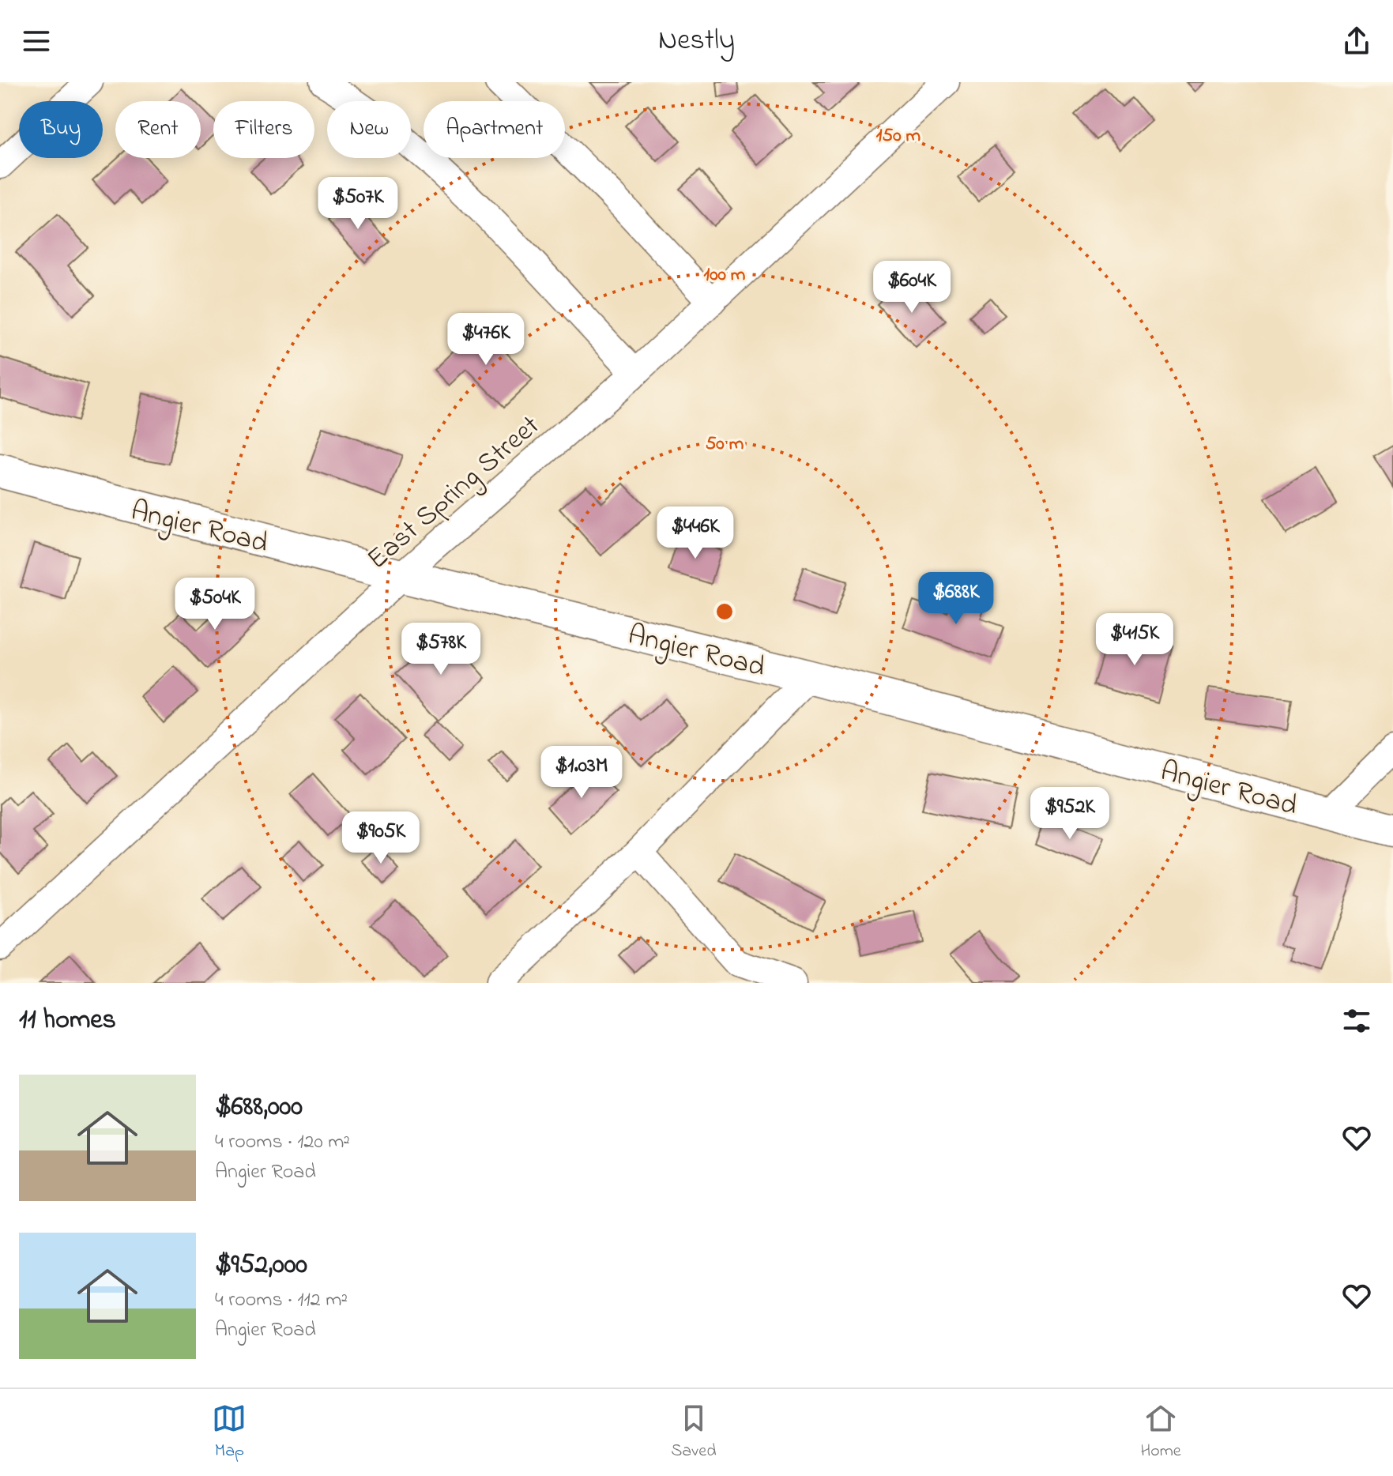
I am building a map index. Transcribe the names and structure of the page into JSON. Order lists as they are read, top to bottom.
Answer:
{
  "streets": {
    "street": ["East Spring Street", "Angier Road"]
  },
  "crossings": [
    ["East Spring Street", "Angier Road"]
  ],
  "page": {
    "header": "Nestly",
    "chip": [
      "Buy",
      "Rent",
      "Filters",
      "New",
      "Apartment"
    ],
    "price": [
      "$507K",
      "$604K",
      "$476K",
      "$446K",
      "$688K",
      "$504K",
      "$415K",
      "$578K",
      "$1.03M",
      "$952K",
      "$905K"
    ],
    "heading": "11 homes",
    "list": [
      {
        "name": "$688,000",
        "note": "4 rooms · 120 m² · Angier Road"
      },
      {
        "name": "$952,000",
        "note": "4 rooms · 112 m² · Angier Road"
      }
    ],
    "tabs": ["Map", "Saved", "Home"]
  },
  "rings": ["150 m", "100 m", "50 m"]
}
